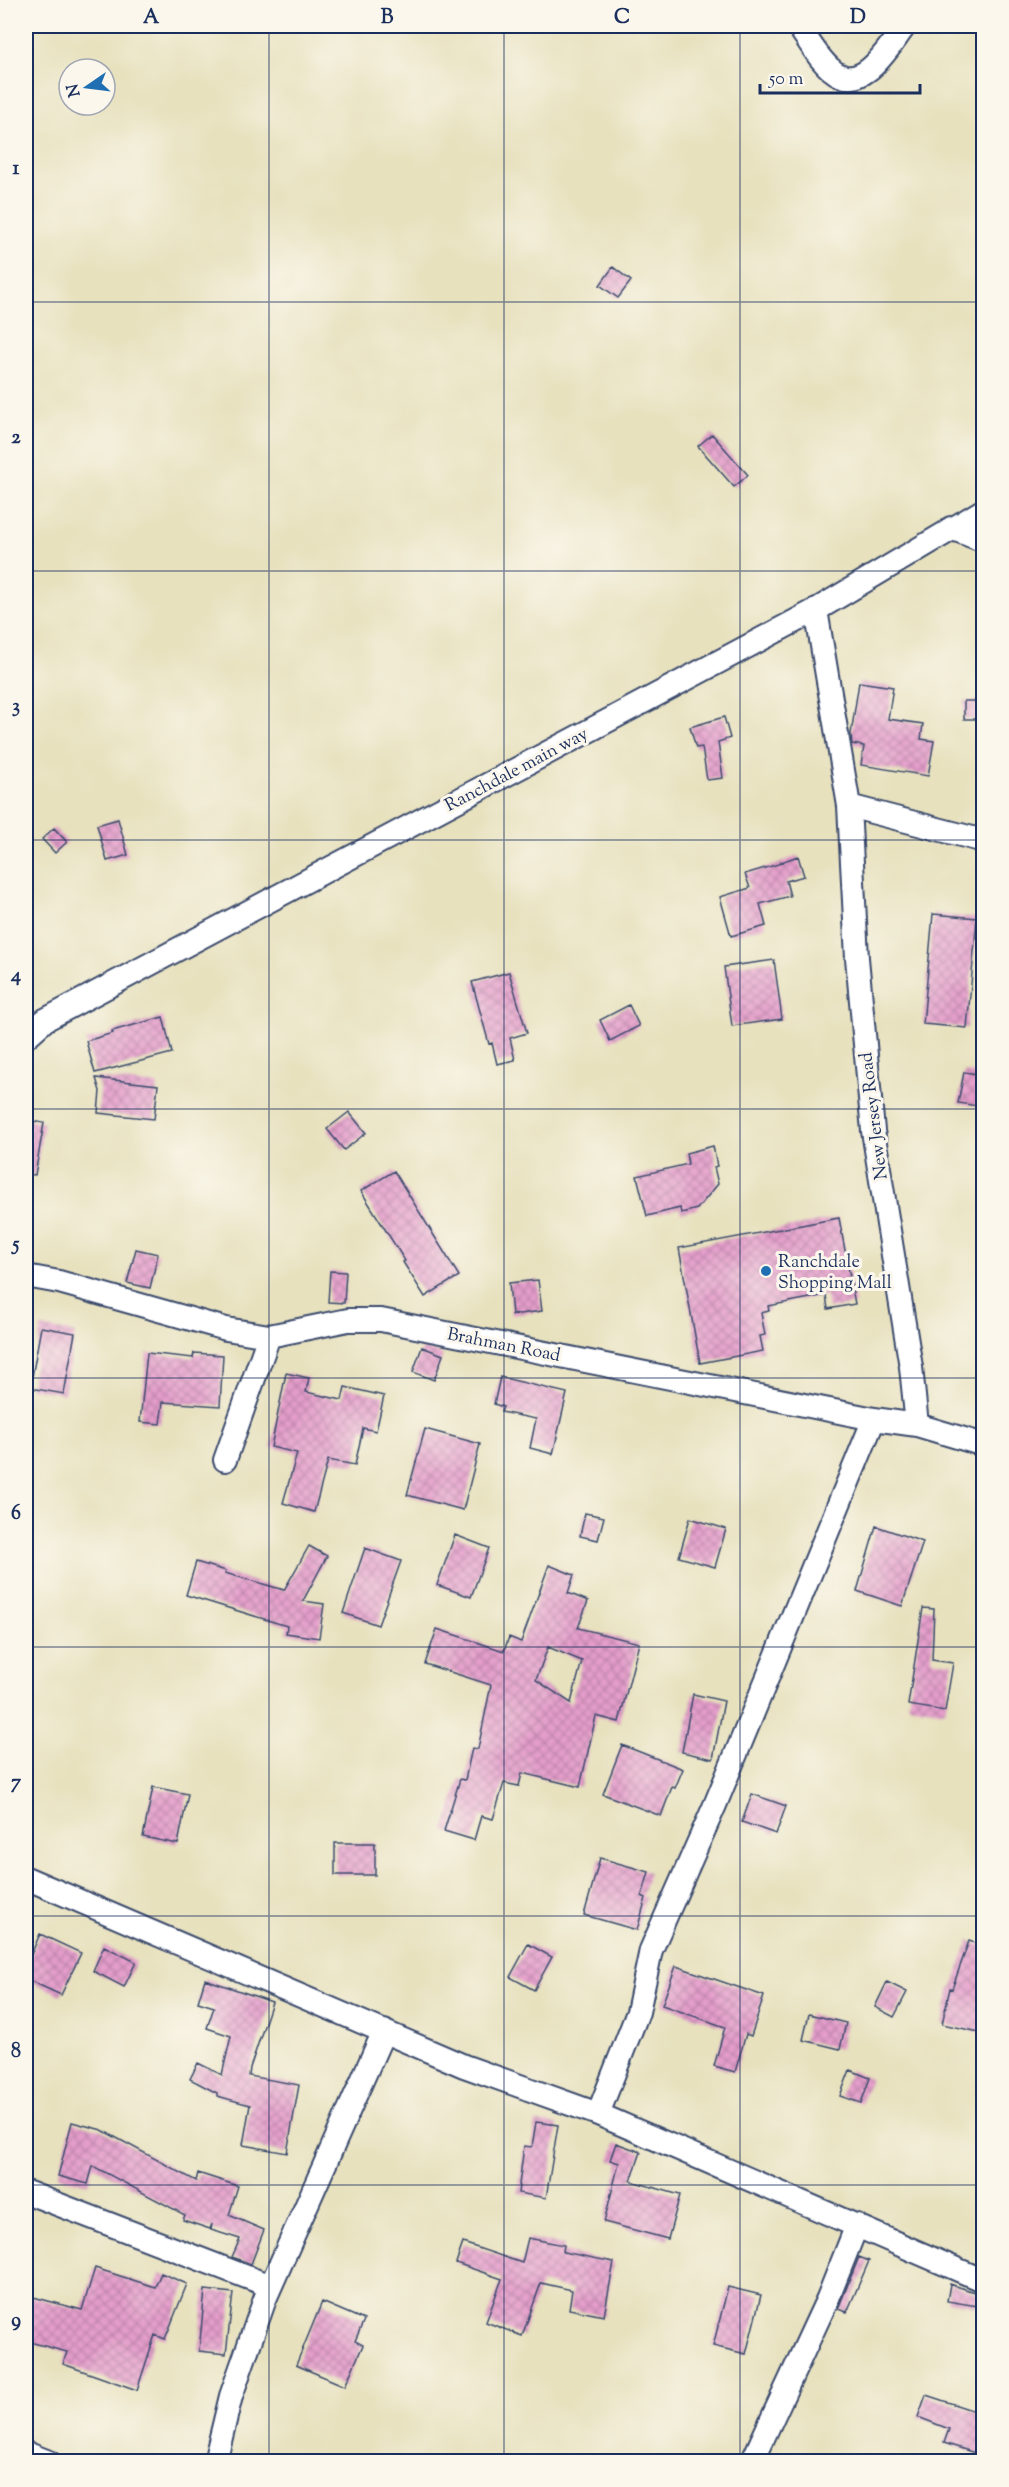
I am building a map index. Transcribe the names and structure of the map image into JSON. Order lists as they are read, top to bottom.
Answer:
{
  "streets": {
    "street": ["Ranchdale main way", "New Jersey Road", "Brahman Road"]
  },
  "crossings": [
    ["Ranchdale main way", "New Jersey Road"],
    ["New Jersey Road", "Brahman Road"]
  ],
  "places": ["Ranchdale Shopping Mall"],
  "scale_bar": "50 m",
  "north": "left",
  "grid": {
    "columns": [
      "A",
      "B",
      "C",
      "D"
    ],
    "rows": [
      "1",
      "2",
      "3",
      "4",
      "5",
      "6",
      "7",
      "8",
      "9"
    ]
  }
}
